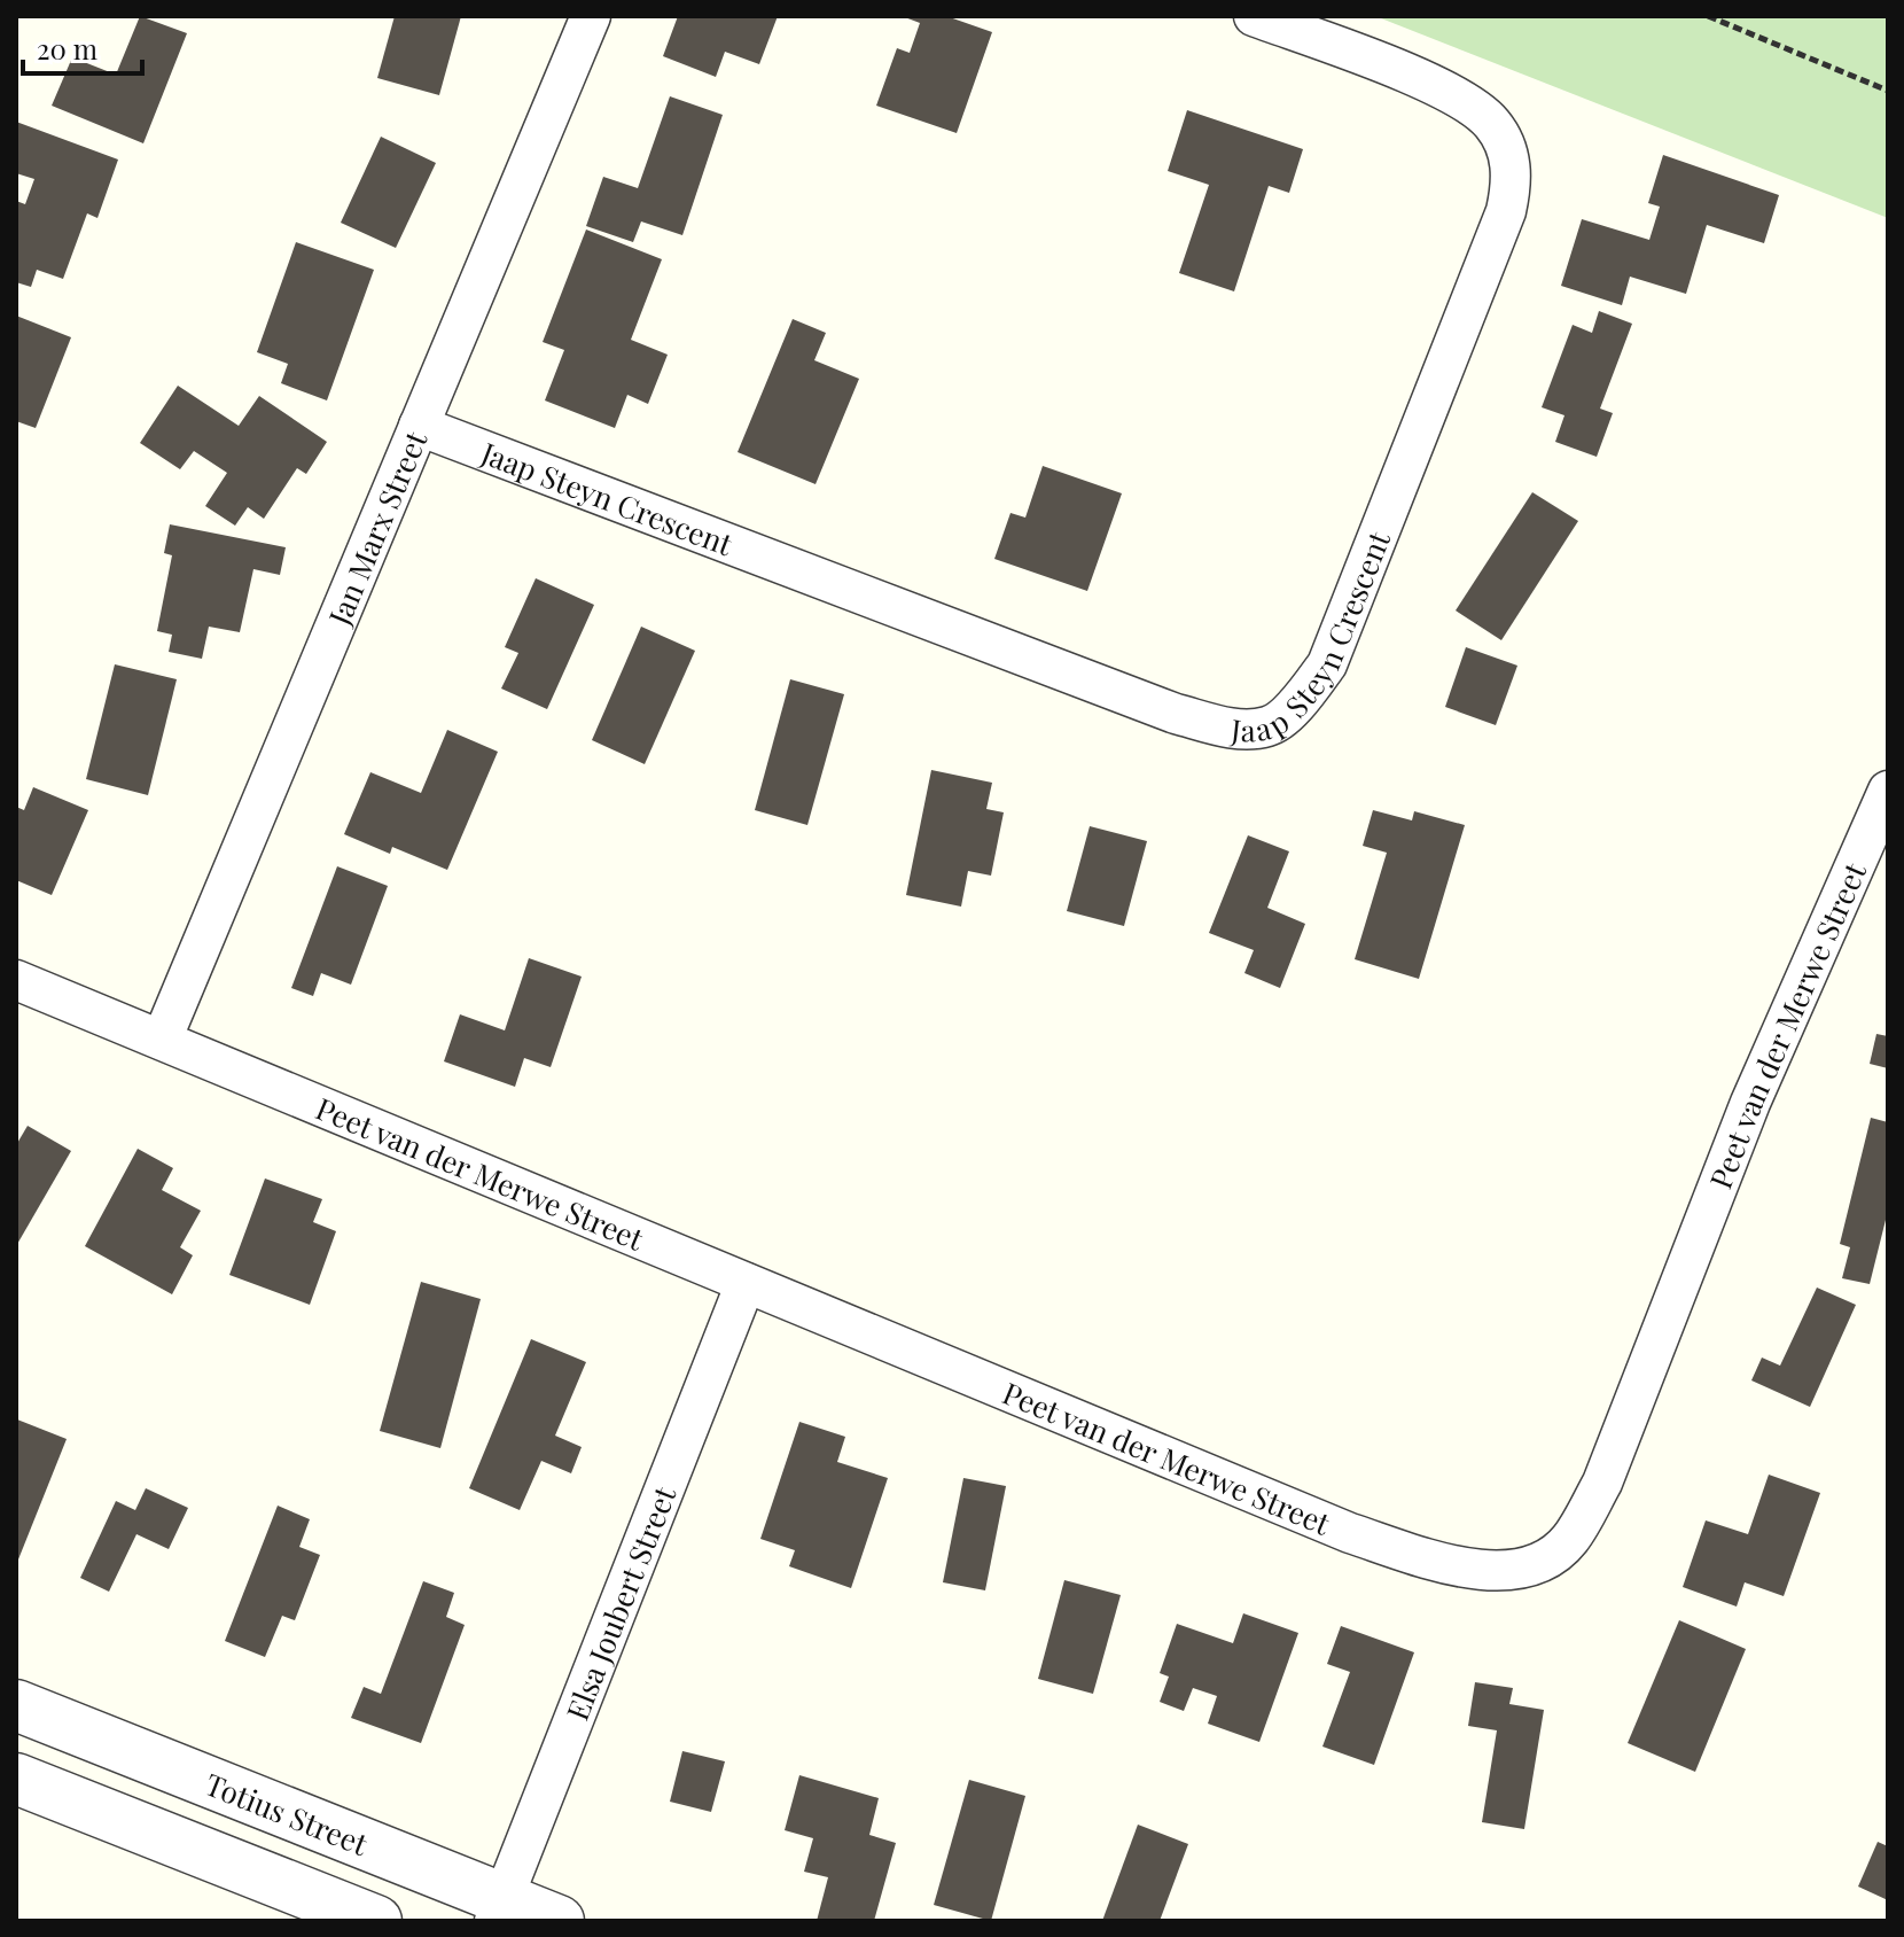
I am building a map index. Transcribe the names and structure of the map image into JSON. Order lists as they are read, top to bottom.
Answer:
{
  "streets": {
    "street": [
      "Jaap Steyn Crescent",
      "Jan Marx Street",
      "Peet van der Merwe Street",
      "Elsa Joubert Street",
      "Totius Street"
    ]
  },
  "crossings": [
    ["Jaap Steyn Crescent", "Jan Marx Street"],
    ["Jan Marx Street", "Peet van der Merwe Street"],
    ["Peet van der Merwe Street", "Elsa Joubert Street"],
    ["Elsa Joubert Street", "Totius Street"]
  ],
  "scale_bar": "20 m"
}
